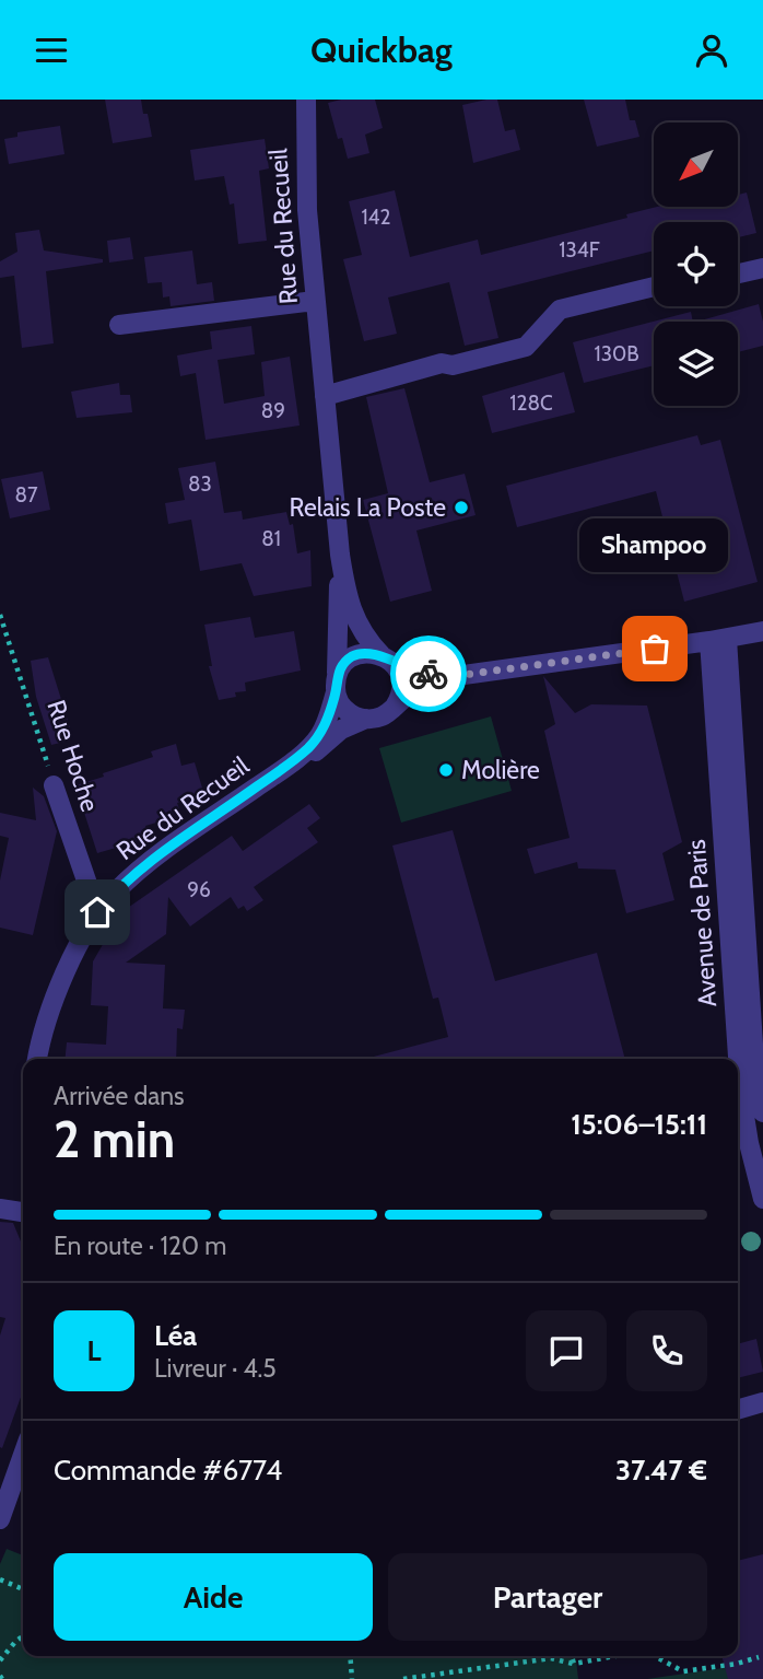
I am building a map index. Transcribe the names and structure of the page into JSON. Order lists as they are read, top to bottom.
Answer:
{
  "streets": {
    "street": ["Rue du Recueil", "Rue Hoche", "Avenue de Paris"]
  },
  "crossings": [
    ["Rue du Recueil", "Rue Hoche"]
  ],
  "places": ["Relais La Poste", "Shampoo", "Molière"],
  "house_numbers": [
    "142",
    "134F",
    "130B",
    "128C",
    "89",
    "83",
    "87",
    "81",
    "96"
  ],
  "north": "bottom left",
  "page": {
    "header": "Quickbag",
    "bubble": "Shampoo",
    "heading": ["2 min", "Arrivée dans", "15:06–15:11"],
    "panel": [
      "Léa",
      "Livreur · 4.5",
      "Commande #6774",
      "37.47 €"
    ],
    "bar": "En route · 120 m",
    "round": "L",
    "buttons": ["Aide", "Partager"]
  }
}
